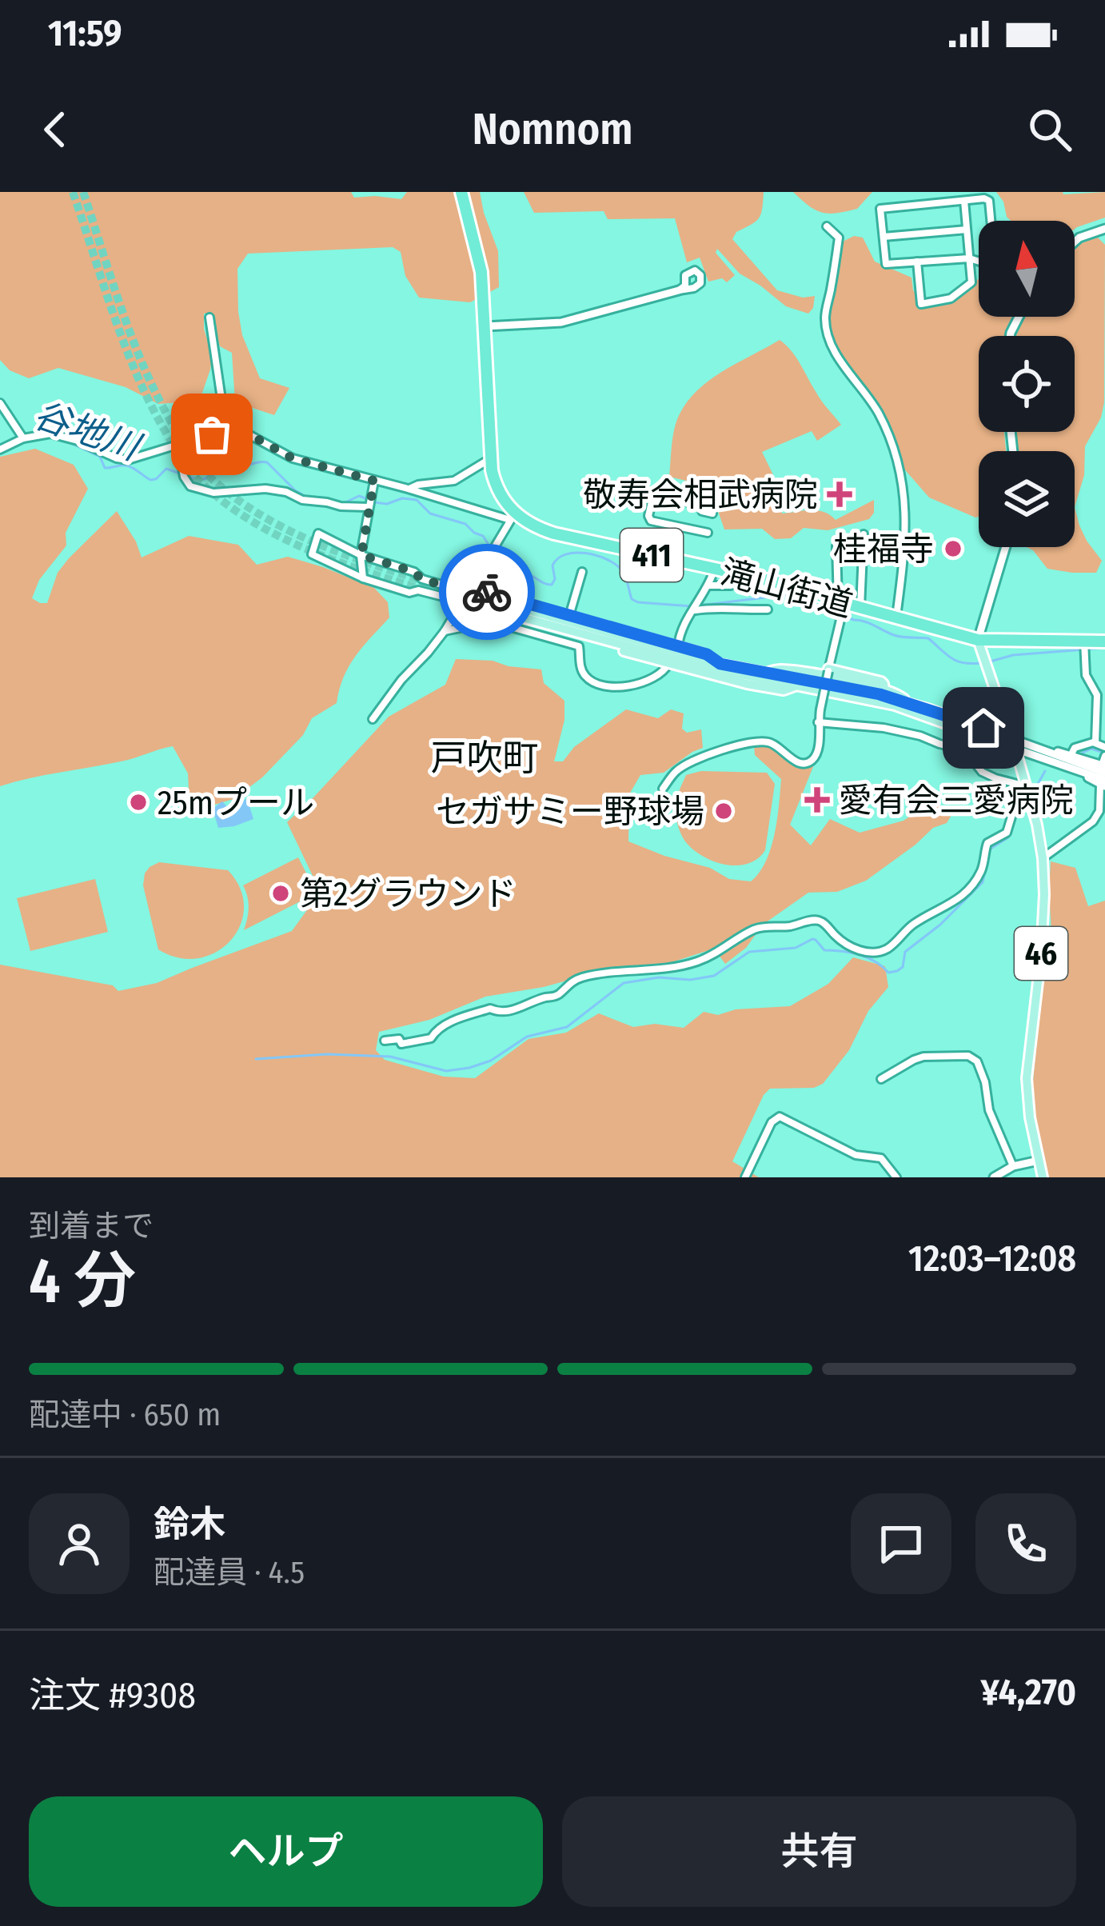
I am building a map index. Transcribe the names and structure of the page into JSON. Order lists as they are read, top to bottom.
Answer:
{
  "streets": {
    "highway": ["411", "滝山街道"],
    "main road": ["46"]
  },
  "crossings": [
    ["滝山街道", "46"]
  ],
  "districts": ["戸吹町"],
  "water": ["谷地川"],
  "places": {
    "health": ["敬寿会相武病院", "愛有会三愛病院"],
    "other": [
      "桂福寺",
      "25mプール",
      "セガサミー野球場",
      "第2グラウンド"
    ]
  },
  "north": "top",
  "page": {
    "status": "11:59",
    "header": "Nomnom",
    "heading": ["4 分", "到着まで", "12:03–12:08"],
    "panel": [
      "鈴木",
      "配達員 · 4.5",
      "注文 #9308",
      "¥4,270"
    ],
    "bar": "配達中 · 650 m",
    "buttons": ["ヘルプ", "共有"]
  }
}
